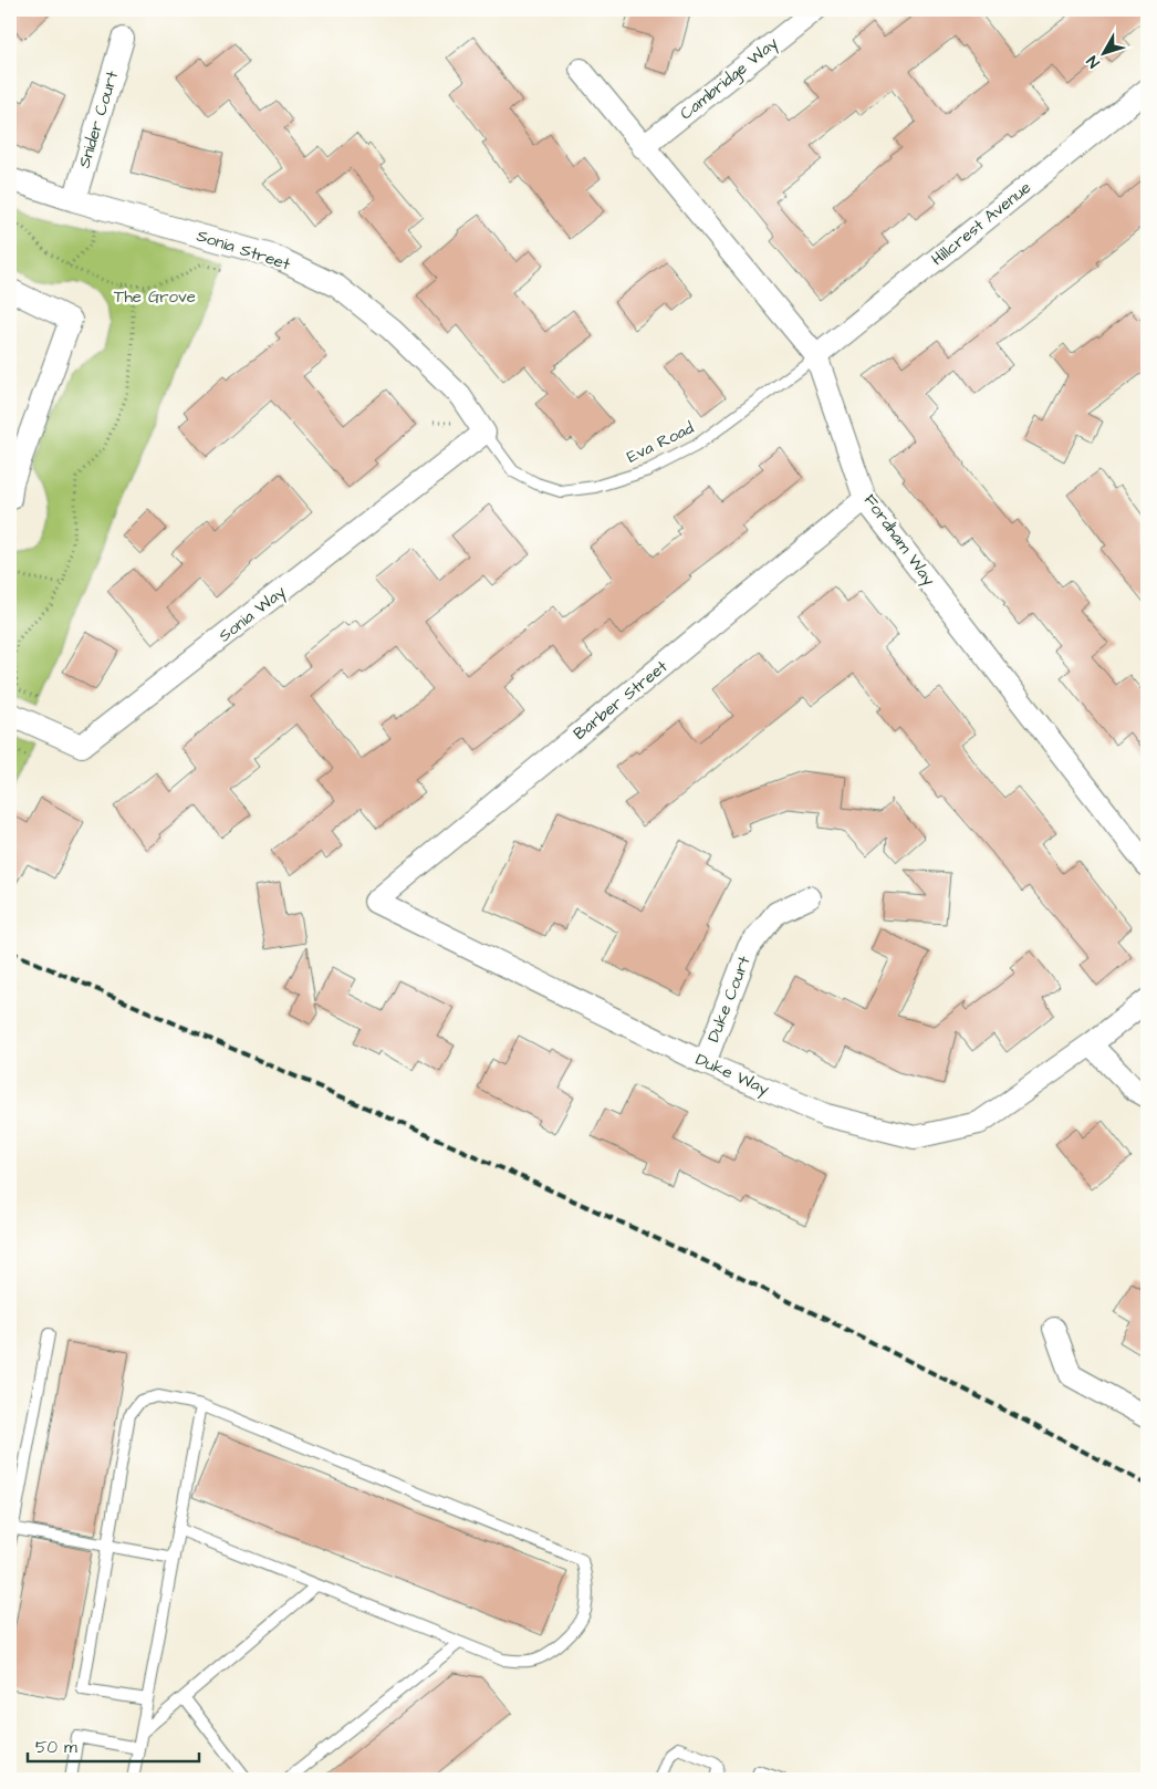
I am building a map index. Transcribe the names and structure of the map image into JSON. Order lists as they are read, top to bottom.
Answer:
{
  "streets": {
    "street": [
      "Cambridge Way",
      "Snider Court",
      "Hillcrest Avenue",
      "Sonia Street",
      "Fordham Way",
      "Sonia Way",
      "Barber Street",
      "Duke Court",
      "Duke Way"
    ],
    "lane": ["Eva Road"]
  },
  "crossings": [
    ["Cambridge Way", "Fordham Way"],
    ["Snider Court", "Sonia Street"],
    ["Hillcrest Avenue", "Eva Road"],
    ["Hillcrest Avenue", "Fordham Way"],
    ["Sonia Street", "Eva Road"],
    ["Sonia Street", "Sonia Way"],
    ["Eva Road", "Fordham Way"],
    ["Eva Road", "Sonia Way"],
    ["Fordham Way", "Barber Street"],
    ["Barber Street", "Duke Way"],
    ["Duke Court", "Duke Way"]
  ],
  "parks": ["The Grove"],
  "scale_bar": "50 m",
  "north": "bottom left"
}
